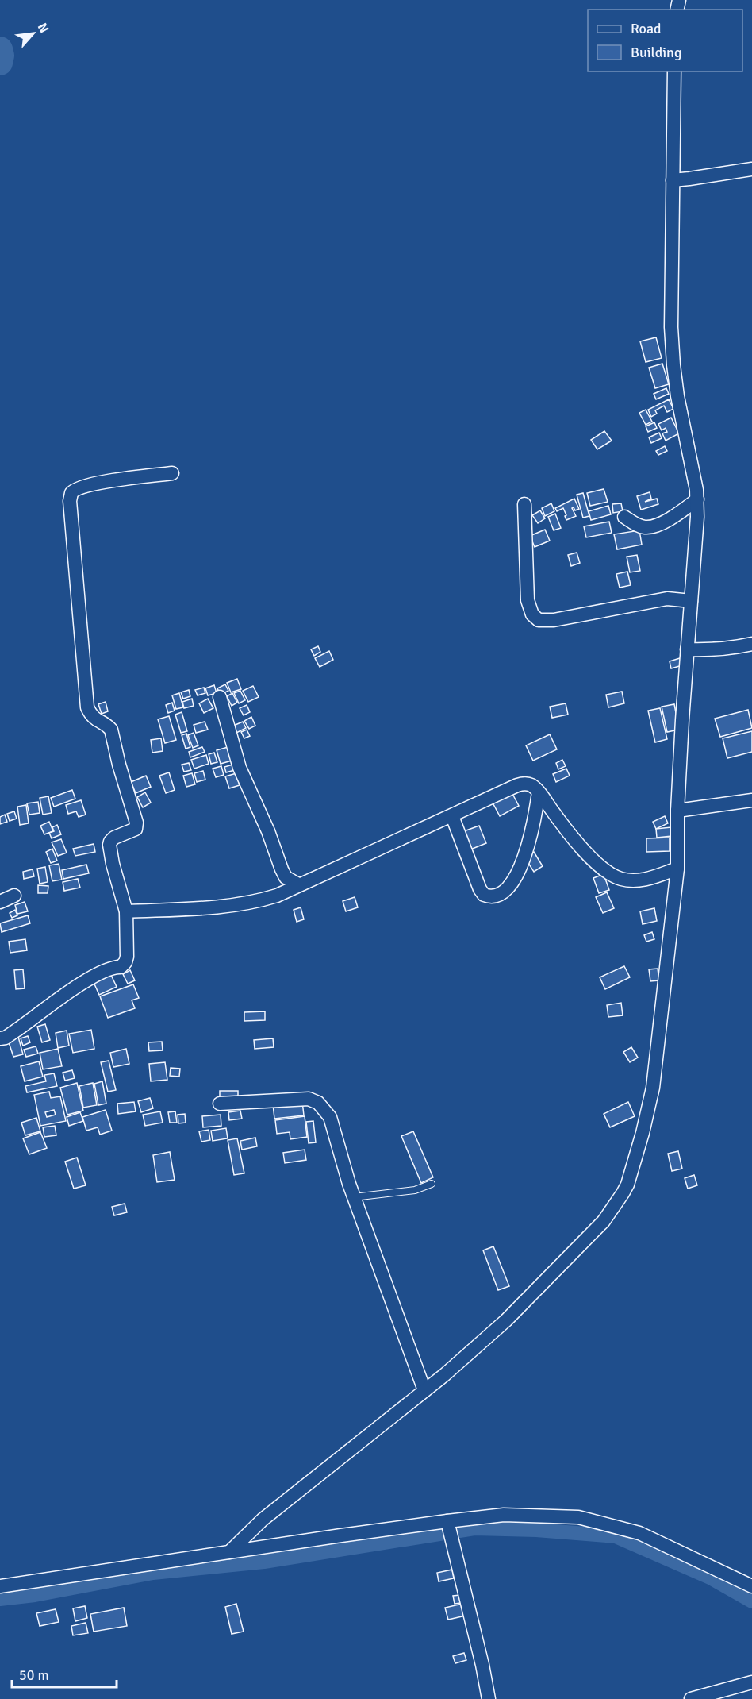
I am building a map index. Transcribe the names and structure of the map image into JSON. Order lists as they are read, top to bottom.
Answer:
{
  "legend": ["Road", "Building"],
  "scale_bar": "50 m",
  "north": "top right"
}
